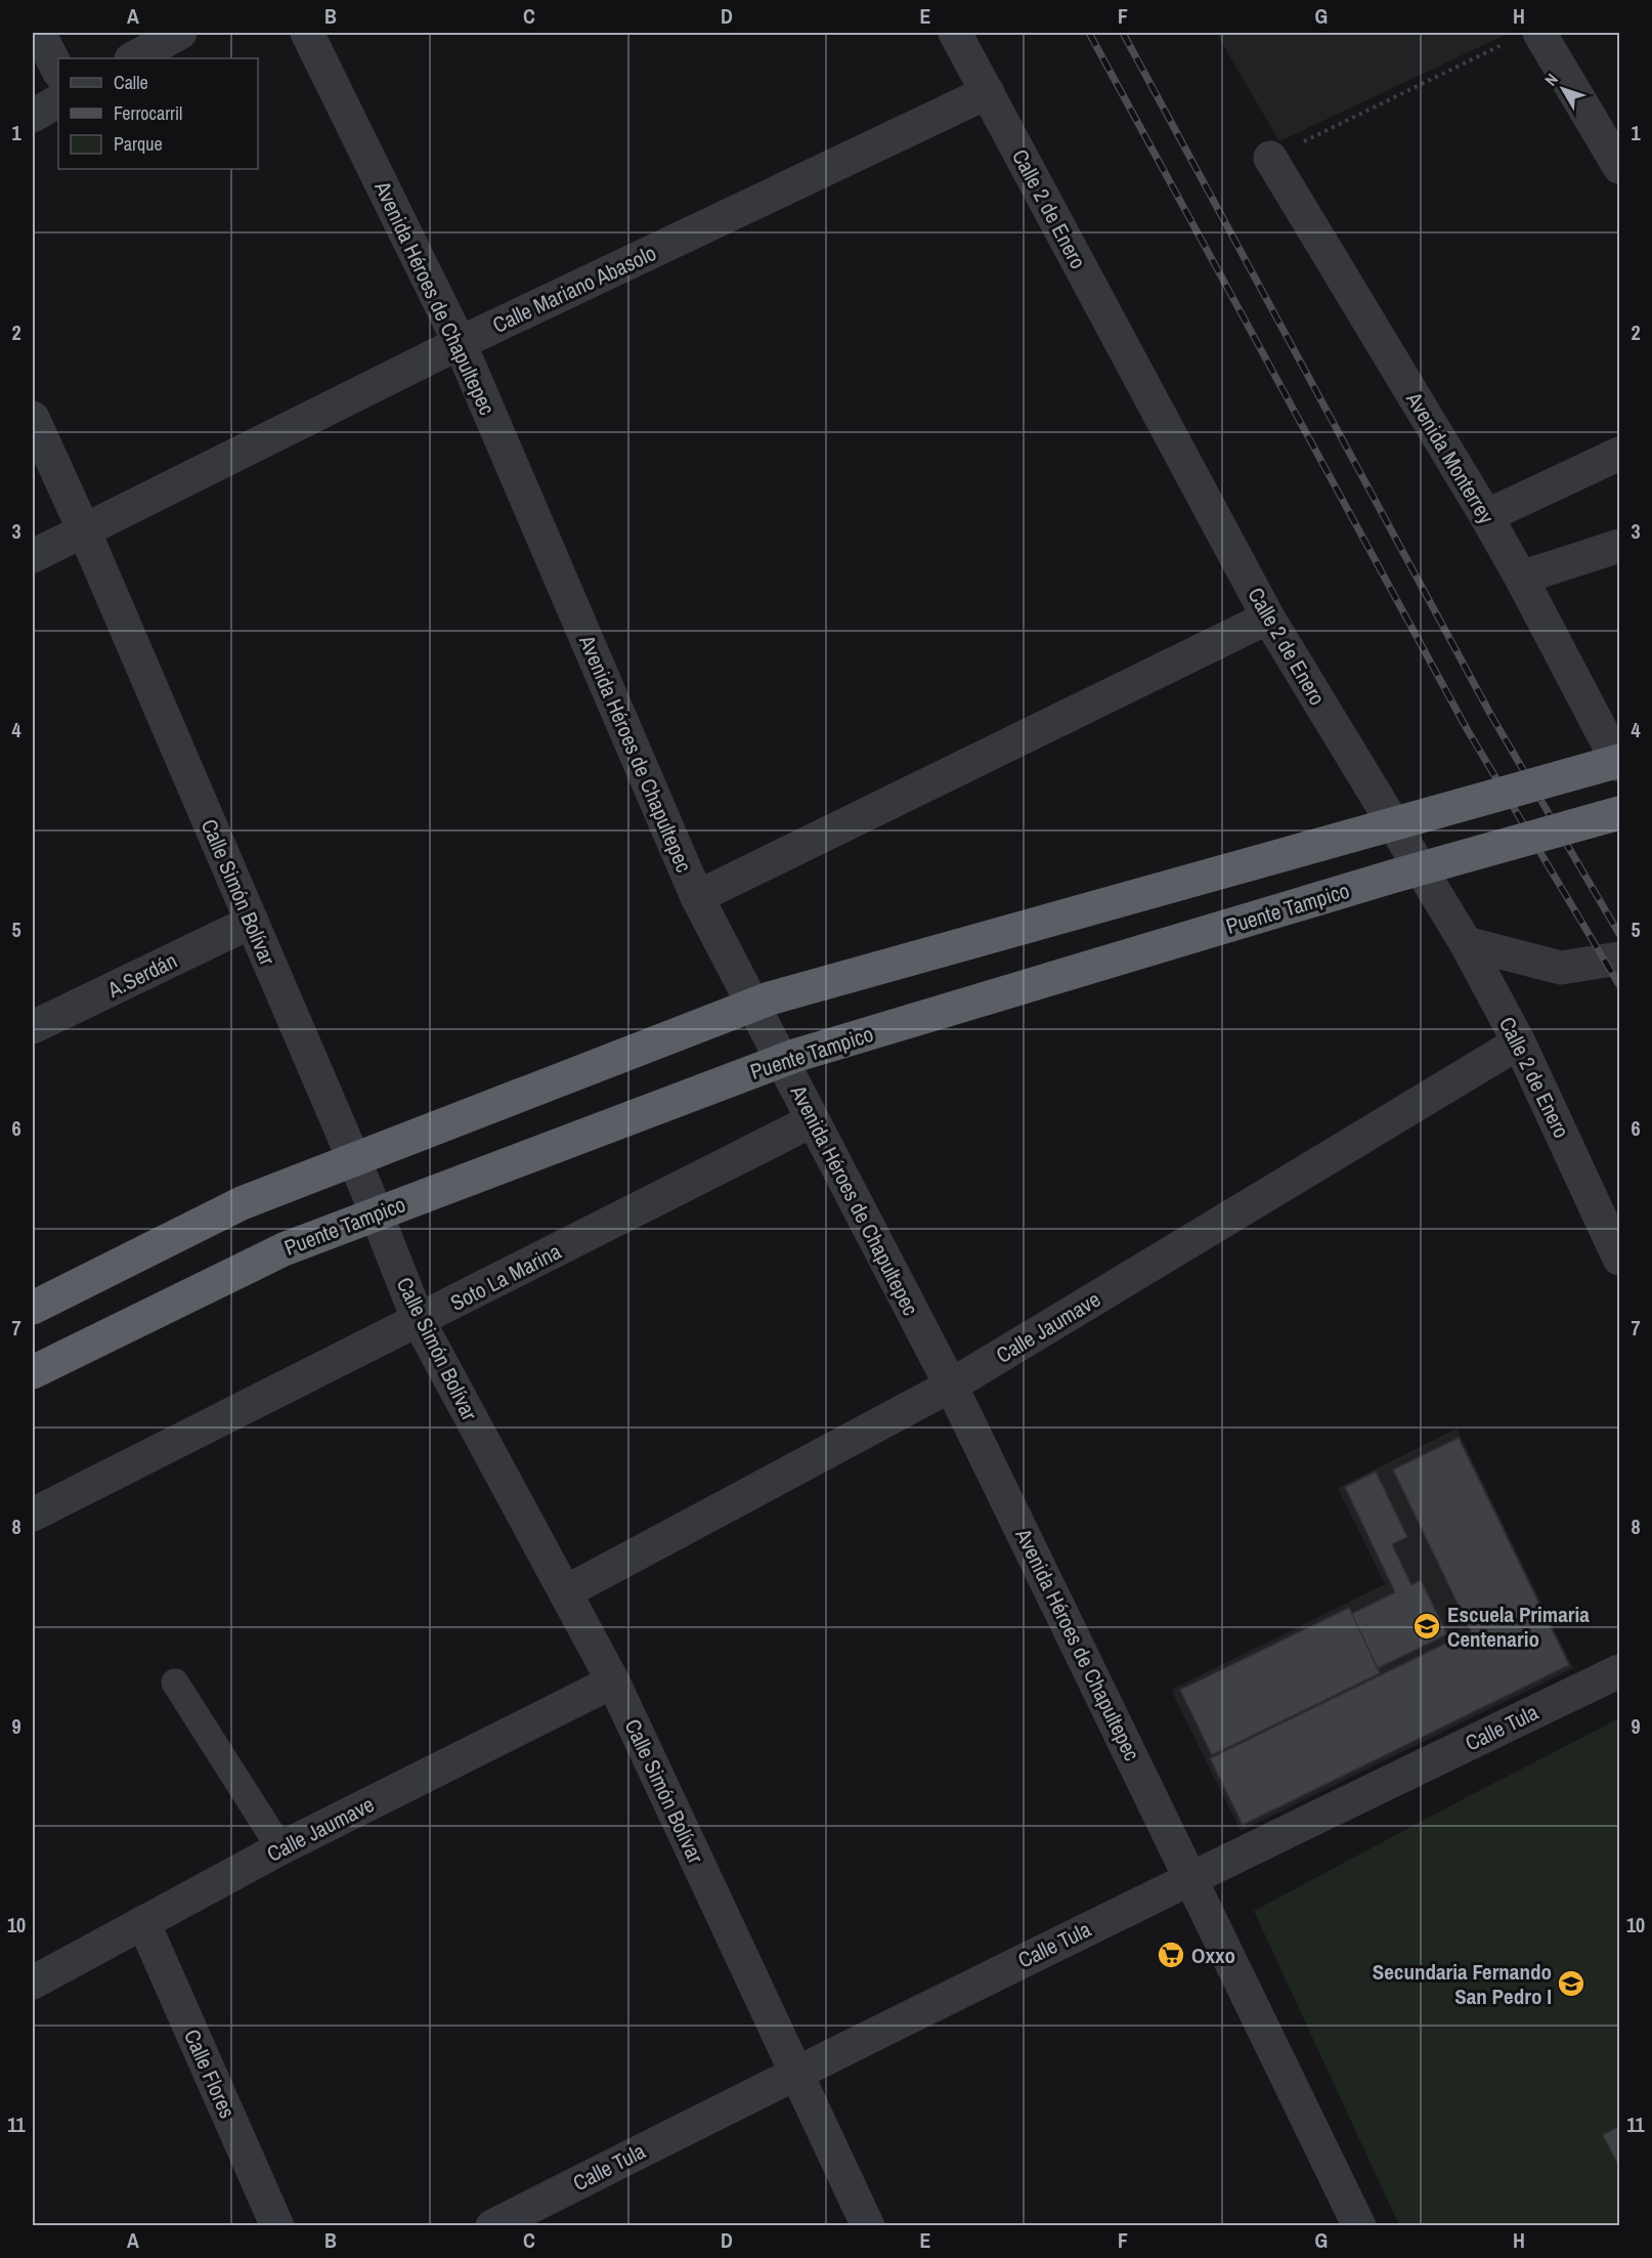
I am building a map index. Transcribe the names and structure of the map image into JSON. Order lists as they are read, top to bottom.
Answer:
{
  "streets": {
    "highway": ["Puente Tampico"],
    "street": [
      "Calle 2 de Enero",
      "Calle Mariano Abasolo",
      "Avenida Héroes de Chapultepec",
      "Avenida Monterrey",
      "Calle Simón Bolívar",
      "A.Serdán",
      "Soto La Marina",
      "Calle Jaumave",
      "Calle Tula",
      "Calle Flores"
    ]
  },
  "crossings": [
    ["Calle 2 de Enero", "Calle Mariano Abasolo"],
    ["Calle 2 de Enero", "Calle Jaumave"],
    ["Calle Mariano Abasolo", "Avenida Héroes de Chapultepec"],
    ["Calle Mariano Abasolo", "Calle Simón Bolívar"],
    ["Avenida Héroes de Chapultepec", "Soto La Marina"],
    ["Avenida Héroes de Chapultepec", "Calle Jaumave"],
    ["Avenida Héroes de Chapultepec", "Calle Tula"],
    ["Calle Simón Bolívar", "A.Serdán"],
    ["Calle Simón Bolívar", "Soto La Marina"],
    ["Calle Simón Bolívar", "Calle Jaumave"],
    ["Calle Simón Bolívar", "Calle Tula"],
    ["Calle Jaumave", "Calle Flores"]
  ],
  "places": {
    "school or university": ["Escuela Primaria Centenario", "Secundaria Fernando San Pedro I"],
    "supermarket": ["Oxxo"]
  },
  "legend": ["Calle", "Ferrocarril", "Parque"],
  "north": "top left",
  "grid": {
    "columns": [
      "A",
      "B",
      "C",
      "D",
      "E",
      "F",
      "G",
      "H"
    ],
    "rows": [
      "1",
      "2",
      "3",
      "4",
      "5",
      "6",
      "7",
      "8",
      "9",
      "10",
      "11"
    ]
  }
}
